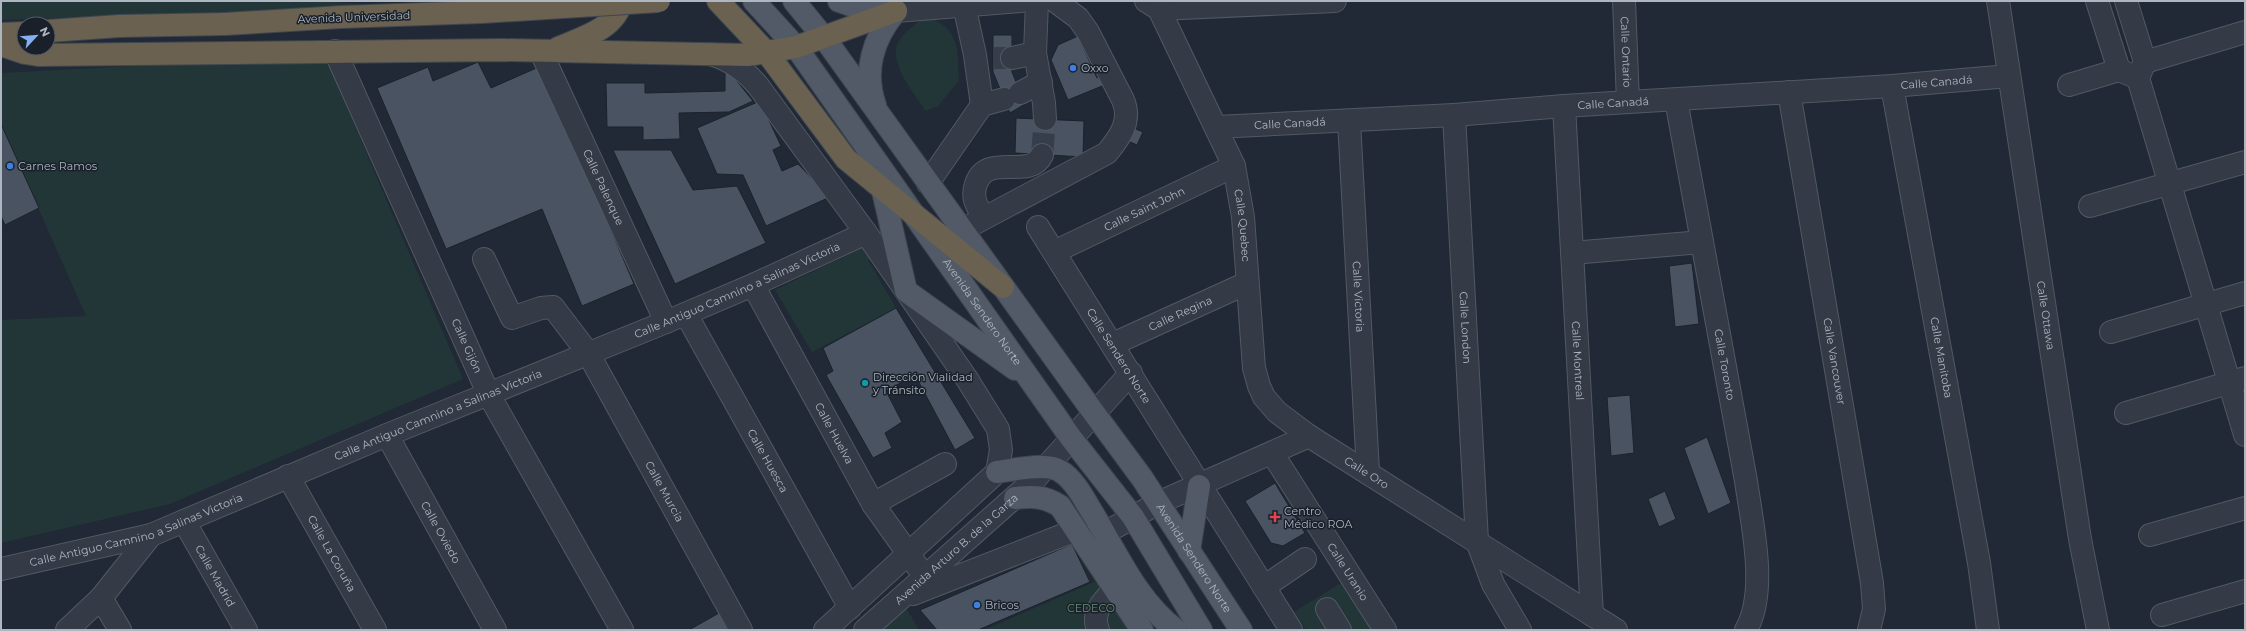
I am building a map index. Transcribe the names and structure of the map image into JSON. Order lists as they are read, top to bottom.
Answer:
{
  "streets": {
    "highway": ["Avenida Universidad"],
    "main road": ["Avenida Sendero Norte"],
    "street": [
      "Calle Ontario",
      "Calle Canadá",
      "Calle Palenque",
      "Calle Saint John",
      "Calle Quebec",
      "Calle Antiguo Camnino a Salinas Victoria",
      "Calle Victoria",
      "Calle Regina",
      "Calle Ottawa",
      "Calle London",
      "Calle Gijón",
      "Calle Sendero Norte",
      "Calle Manitoba",
      "Calle Montreal",
      "Calle Vancouver",
      "Calle Toronto",
      "Calle Huelva",
      "Calle Huesca",
      "Calle Oro",
      "Calle Murcia",
      "Calle Oviedo",
      "Avenida Arturo B. de la Garza",
      "Calle La Coruña",
      "Calle Uranio",
      "Calle Madrid"
    ]
  },
  "crossings": [
    ["Calle Ontario", "Calle Canadá"],
    ["Calle Canadá", "Calle Quebec"],
    ["Calle Canadá", "Calle Victoria"],
    ["Calle Canadá", "Calle Ottawa"],
    ["Calle Canadá", "Calle London"],
    ["Calle Canadá", "Calle Manitoba"],
    ["Calle Canadá", "Calle Montreal"],
    ["Calle Canadá", "Calle Vancouver"],
    ["Calle Canadá", "Calle Toronto"],
    ["Calle Palenque", "Calle Antiguo Camnino a Salinas Victoria"],
    ["Calle Saint John", "Calle Quebec"],
    ["Calle Saint John", "Calle Sendero Norte"],
    ["Calle Quebec", "Calle Regina"],
    ["Calle Quebec", "Calle Oro"],
    ["Calle Antiguo Camnino a Salinas Victoria", "Calle Gijón"],
    ["Calle Antiguo Camnino a Salinas Victoria", "Calle Huelva"],
    ["Calle Antiguo Camnino a Salinas Victoria", "Calle Huesca"],
    ["Calle Antiguo Camnino a Salinas Victoria", "Calle Murcia"],
    ["Calle Antiguo Camnino a Salinas Victoria", "Calle Oviedo"],
    ["Calle Antiguo Camnino a Salinas Victoria", "Calle La Coruña"],
    ["Calle Antiguo Camnino a Salinas Victoria", "Calle Madrid"],
    ["Calle Victoria", "Calle Oro"],
    ["Avenida Sendero Norte", "Avenida Arturo B. de la Garza"],
    ["Calle Regina", "Calle Sendero Norte"],
    ["Calle London", "Calle Oro"],
    ["Calle Montreal", "Calle Oro"],
    ["Calle Huelva", "Avenida Arturo B. de la Garza"]
  ],
  "parks": ["CEDECO"],
  "places": {
    "other": [
      "Oxxo",
      "Carnes Ramos",
      "Dirección Vialidad y Tránsito",
      "Bricos"
    ],
    "health": ["Centro Médico ROA"]
  },
  "north": "top right"
}
